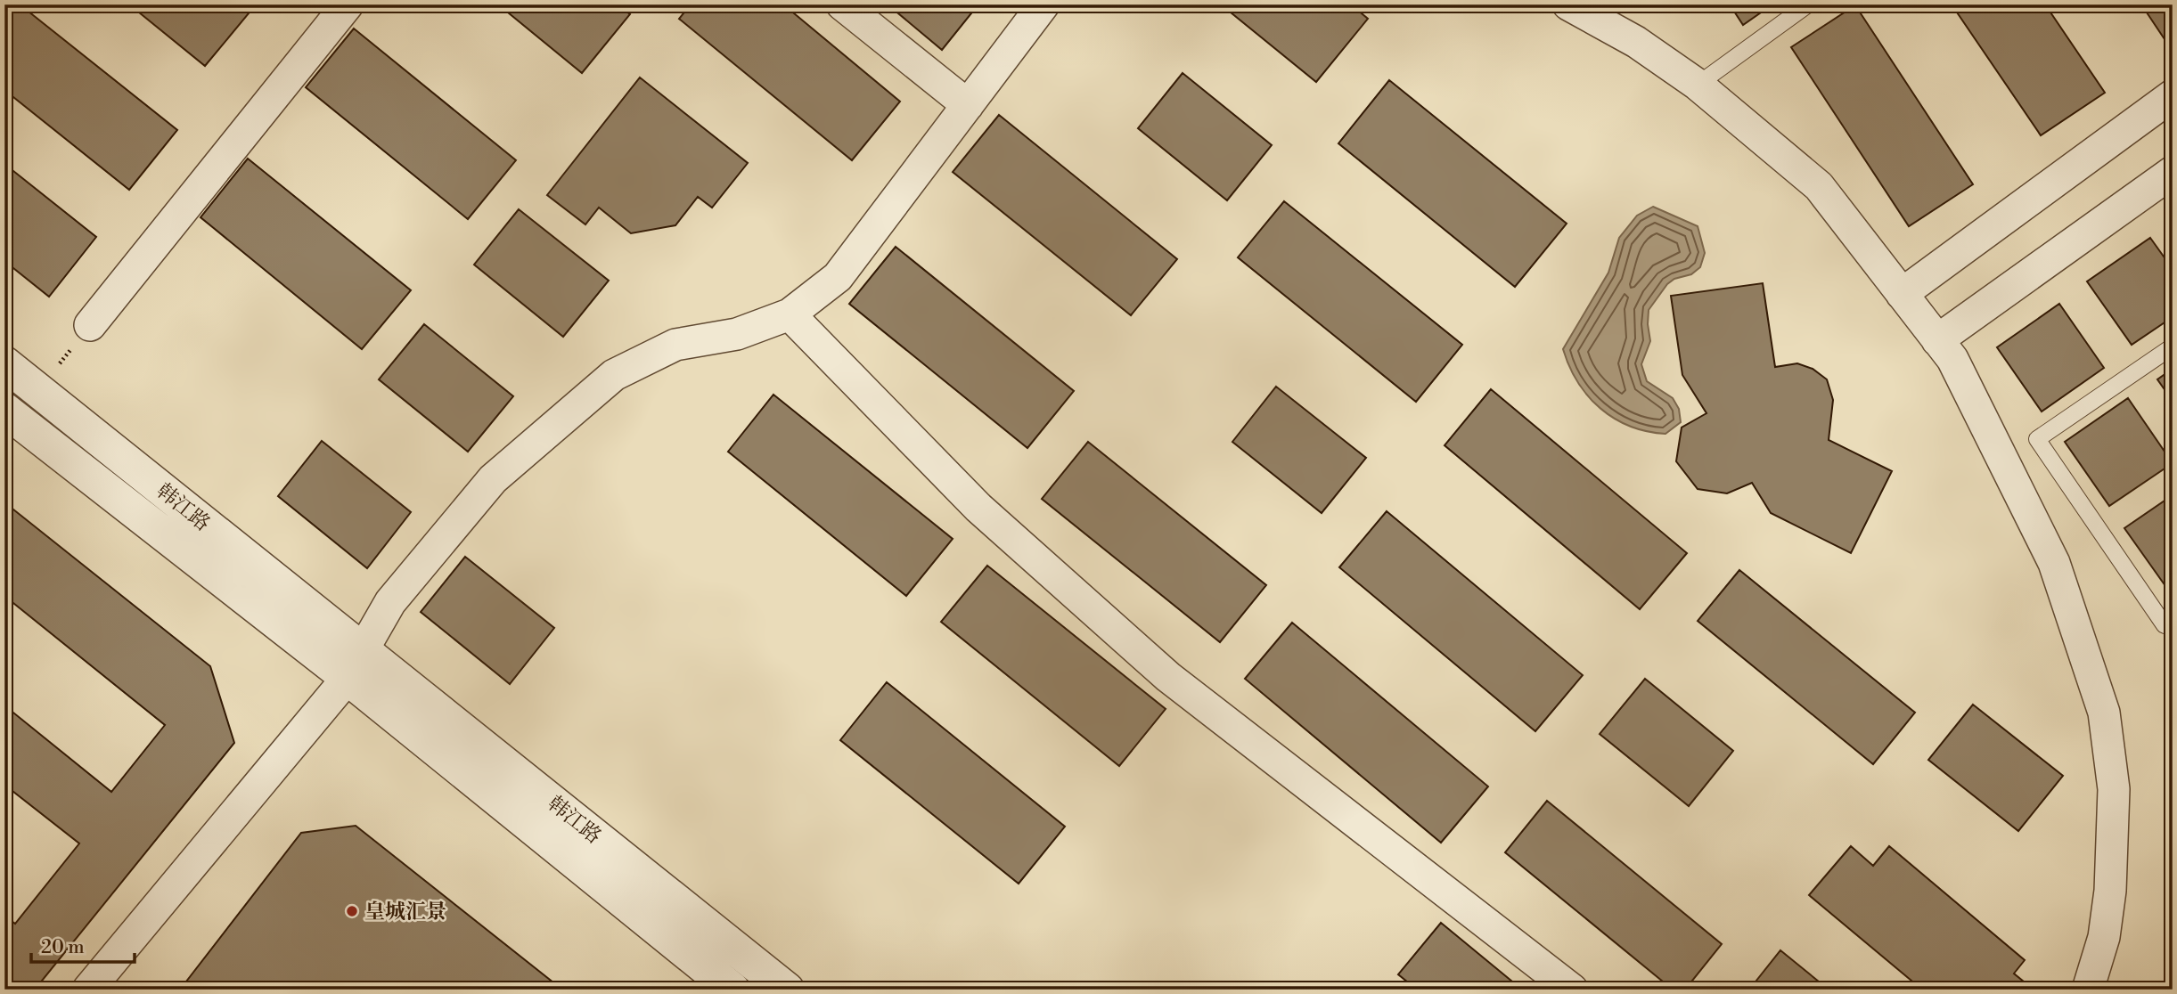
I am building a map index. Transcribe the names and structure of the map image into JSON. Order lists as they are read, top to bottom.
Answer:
{
  "streets": {
    "street": ["韩江路"]
  },
  "places": ["皇城汇景"],
  "scale_bar": "20 m"
}
